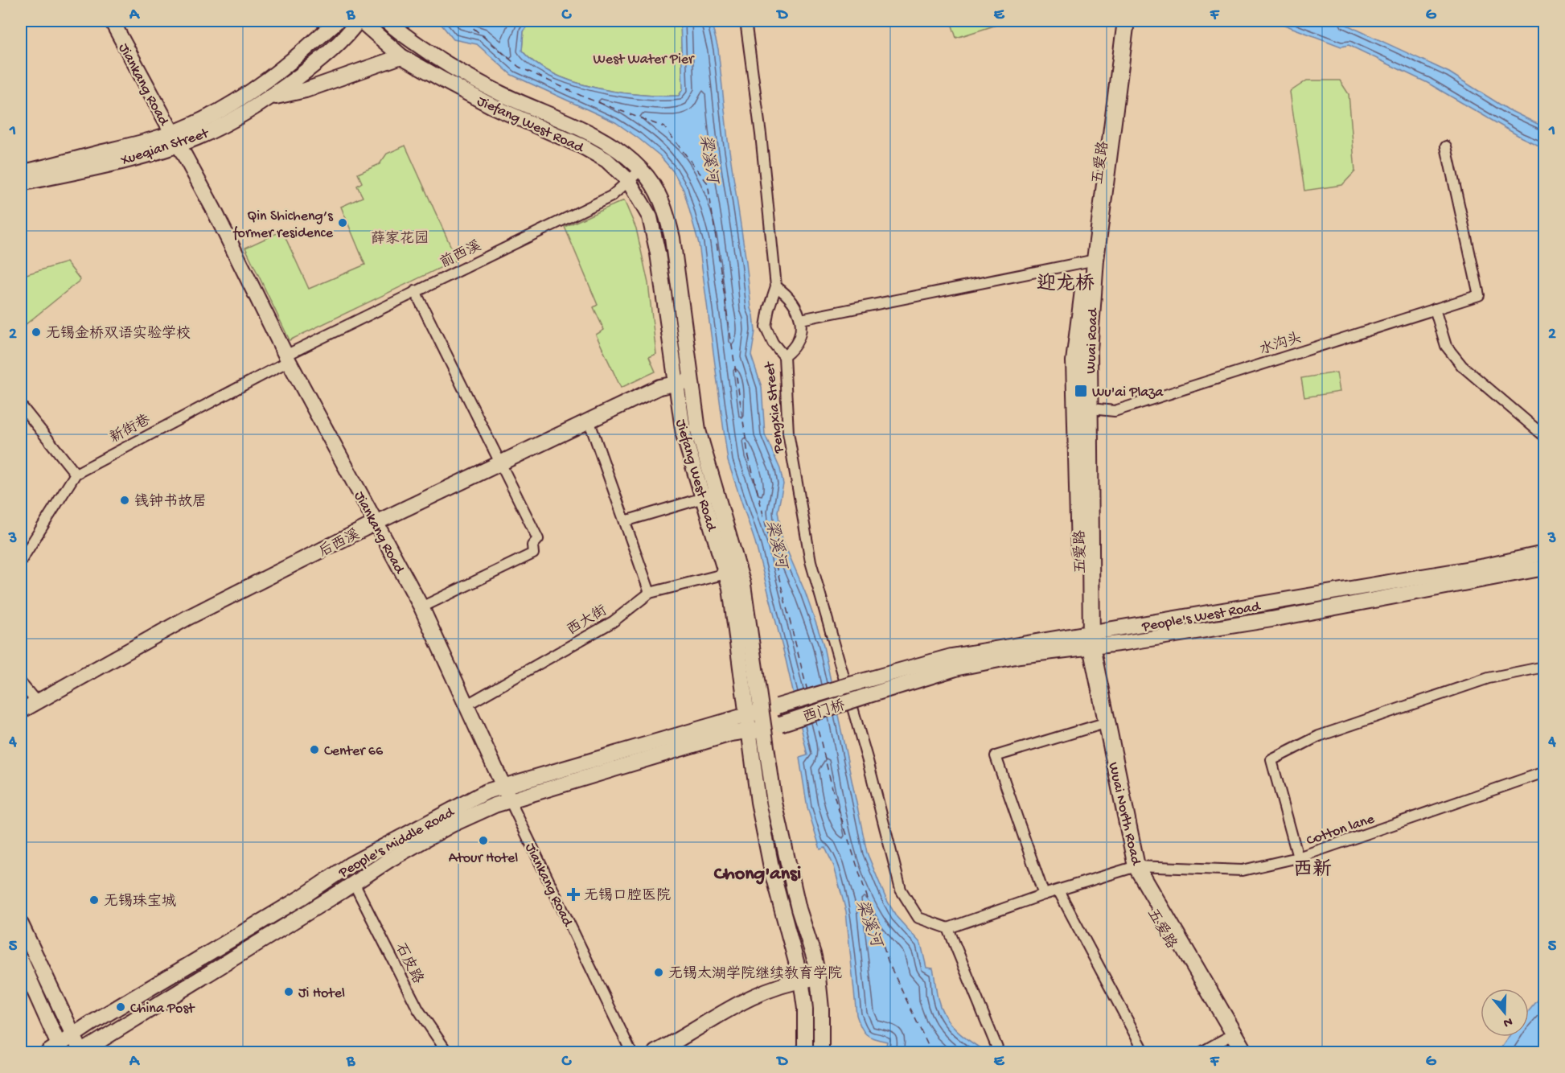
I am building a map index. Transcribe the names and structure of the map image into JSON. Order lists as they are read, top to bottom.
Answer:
{
  "streets": {
    "main road": [
      "Jiankang Road",
      "Jiefang West Road",
      "Xueqian Street",
      "五爱路",
      "Wuai Road",
      "后西溪",
      "People's West Road",
      "西门桥",
      "Wuai North Road",
      "People's Middle Road"
    ],
    "street": [
      "前西溪",
      "水沟头",
      "Pengxia Street",
      "新街巷",
      "西大街",
      "Cotton lane",
      "石皮路"
    ]
  },
  "crossings": [
    ["Jiankang Road", "Xueqian Street"],
    ["Jiankang Road", "前西溪"],
    ["Jiankang Road", "新街巷"],
    ["Jiankang Road", "后西溪"],
    ["Jiankang Road", "西大街"],
    ["Jiankang Road", "People's Middle Road"],
    ["Jiefang West Road", "Xueqian Street"],
    ["Jiefang West Road", "前西溪"],
    ["Jiefang West Road", "后西溪"],
    ["Jiefang West Road", "西大街"],
    ["Jiefang West Road", "People's Middle Road"],
    ["五爱路", "Wuai Road"],
    ["五爱路", "People's West Road"],
    ["五爱路", "Wuai North Road"],
    ["五爱路", "Cotton lane"],
    ["前西溪", "新街巷"],
    ["Wuai Road", "水沟头"],
    ["Wuai Road", "People's West Road"],
    ["Wuai Road", "Wuai North Road"],
    ["Pengxia Street", "Cotton lane"],
    ["People's West Road", "西门桥"],
    ["People's West Road", "Wuai North Road"],
    ["西门桥", "People's Middle Road"],
    ["Wuai North Road", "Cotton lane"],
    ["People's Middle Road", "石皮路"]
  ],
  "districts": ["迎龙桥", "西新", "Chong'ansi"],
  "water": ["梁溪河"],
  "parks": ["West Water Pier", "薛家花园"],
  "places": {
    "other": [
      "Qin Shicheng’s former residence",
      "无锡金桥双语实验学校",
      "钱钟书故居",
      "Center 66",
      "Atour Hotel",
      "无锡珠宝城",
      "无锡太湖学院继续教育学院",
      "Ji Hotel",
      "China Post"
    ],
    "transit": ["Wu'ai Plaza"],
    "health": ["无锡口腔医院"]
  },
  "north": "bottom",
  "grid": {
    "columns": [
      "A",
      "B",
      "C",
      "D",
      "E",
      "F",
      "G"
    ],
    "rows": [
      "1",
      "2",
      "3",
      "4",
      "5"
    ]
  }
}
